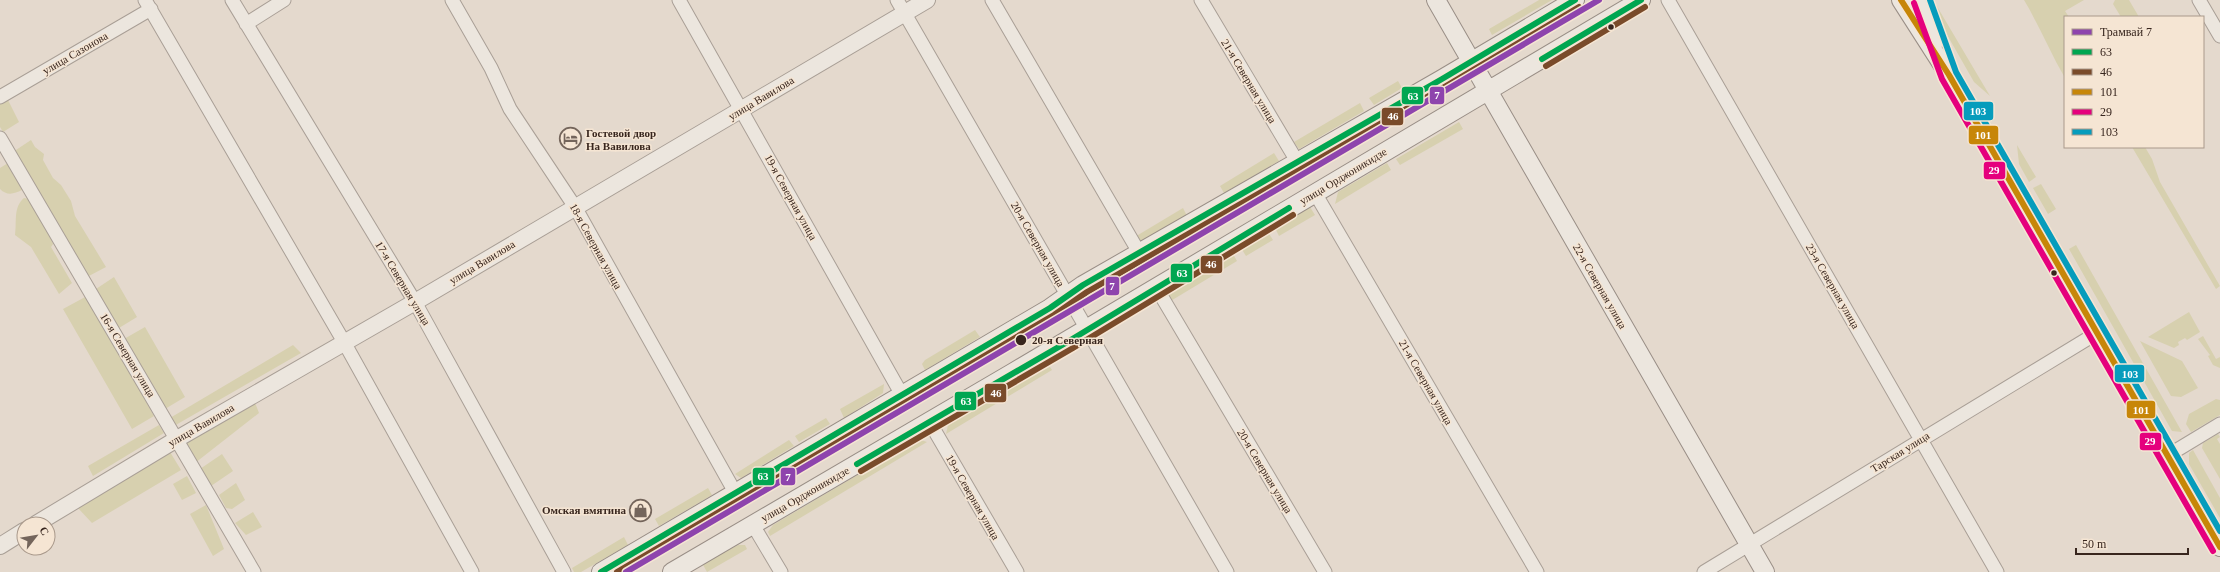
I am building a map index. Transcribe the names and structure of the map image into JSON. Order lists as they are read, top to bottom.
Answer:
{
  "streets": {
    "main road": ["улица Орджоникидзе", "22-я Северная улица"],
    "street": [
      "улица Сазонова",
      "21-я Северная улица",
      "улица Вавилова",
      "19-я Северная улица",
      "20-я Северная улица",
      "18-я Северная улица",
      "17-я Северная улица",
      "23-я Северная улица",
      "16-я Северная улица",
      "Тарская улица"
    ]
  },
  "crossings": [
    ["21-я Северная улица", "улица Орджоникидзе"],
    ["улица Вавилова", "19-я Северная улица"],
    ["улица Вавилова", "20-я Северная улица"],
    ["улица Вавилова", "18-я Северная улица"],
    ["улица Вавилова", "17-я Северная улица"],
    ["улица Вавилова", "16-я Северная улица"],
    ["улица Орджоникидзе", "19-я Северная улица"],
    ["улица Орджоникидзе", "20-я Северная улица"],
    ["улица Орджоникидзе", "22-я Северная улица"],
    ["22-я Северная улица", "Тарская улица"],
    ["23-я Северная улица", "Тарская улица"]
  ],
  "places": {
    "hotel": ["Гостевой двор На Вавилова"],
    "other": ["20-я Северная"],
    "shop": ["Oмская вмятина"]
  },
  "lines": [
    "tram line 7",
    "transit line 63",
    "transit line 101",
    "transit line 103",
    "transit line 29",
    "transit line 46"
  ],
  "legend": [
    "Трамвай 7",
    "63",
    "46",
    "101",
    "29",
    "103"
  ],
  "scale_bar": "50 m",
  "north": "top right"
}
